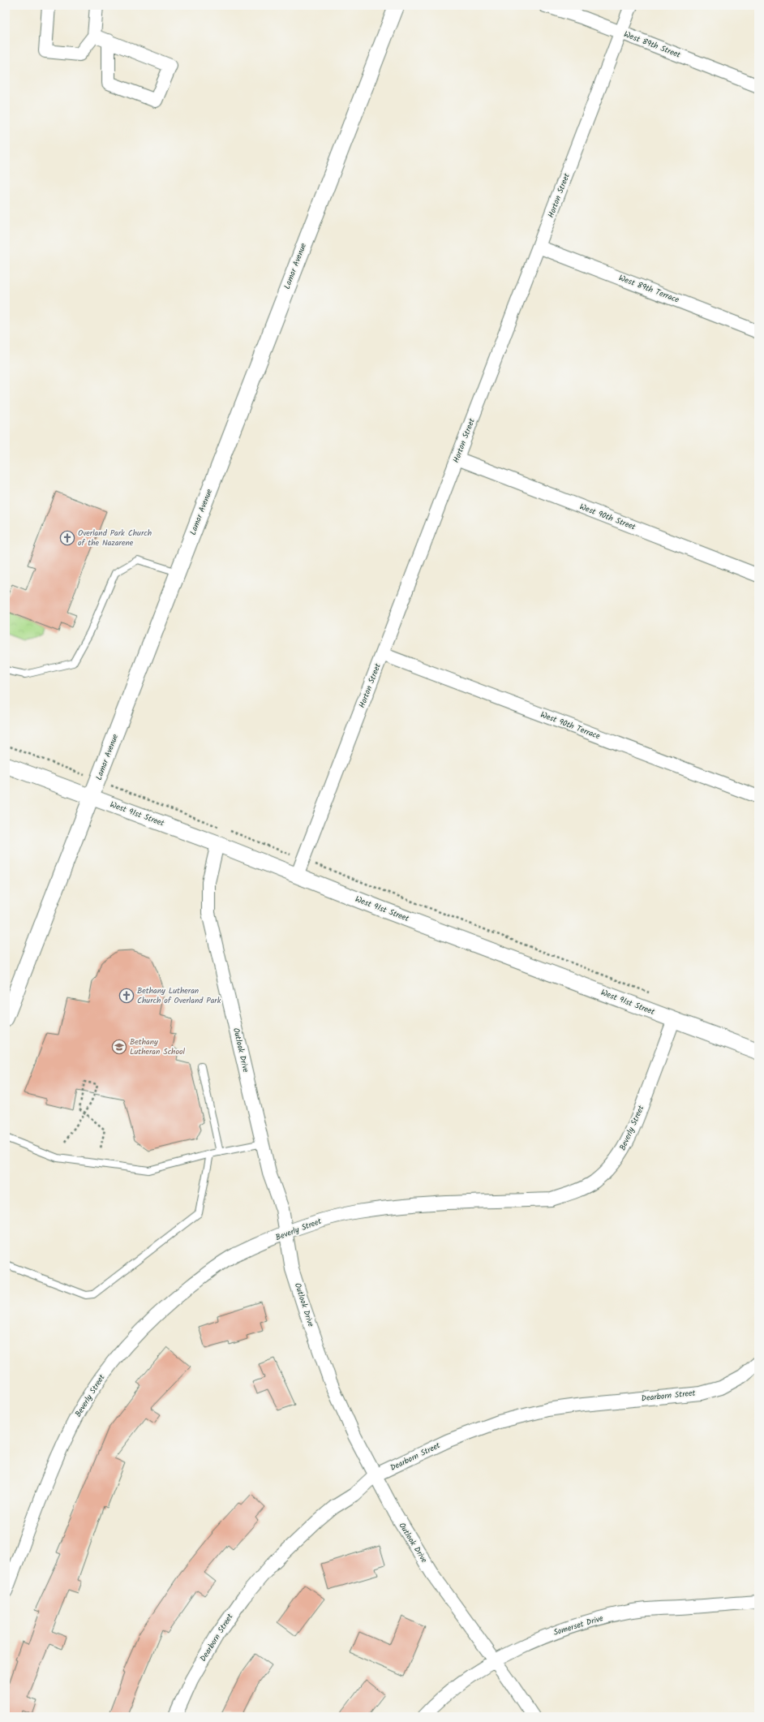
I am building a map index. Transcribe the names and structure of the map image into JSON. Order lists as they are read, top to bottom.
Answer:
{
  "streets": {
    "street": [
      "West 89th Street",
      "Horton Street",
      "Lamar Avenue",
      "West 89th Terrace",
      "West 90th Street",
      "West 90th Terrace",
      "West 91st Street",
      "Outlook Drive",
      "Beverly Street",
      "Dearborn Street",
      "Somerset Drive"
    ]
  },
  "crossings": [
    ["West 89th Street", "Horton Street"],
    ["Horton Street", "West 89th Terrace"],
    ["Horton Street", "West 90th Street"],
    ["Horton Street", "West 90th Terrace"],
    ["Horton Street", "West 91st Street"],
    ["Lamar Avenue", "West 91st Street"],
    ["West 91st Street", "Outlook Drive"],
    ["West 91st Street", "Beverly Street"],
    ["Outlook Drive", "Beverly Street"],
    ["Outlook Drive", "Dearborn Street"],
    ["Outlook Drive", "Somerset Drive"]
  ],
  "places": {
    "church": ["Overland Park Church of the Nazarene", "Bethany Lutheran Church of Overland Park"],
    "school or university": ["Bethany Lutheran School"]
  }
}
